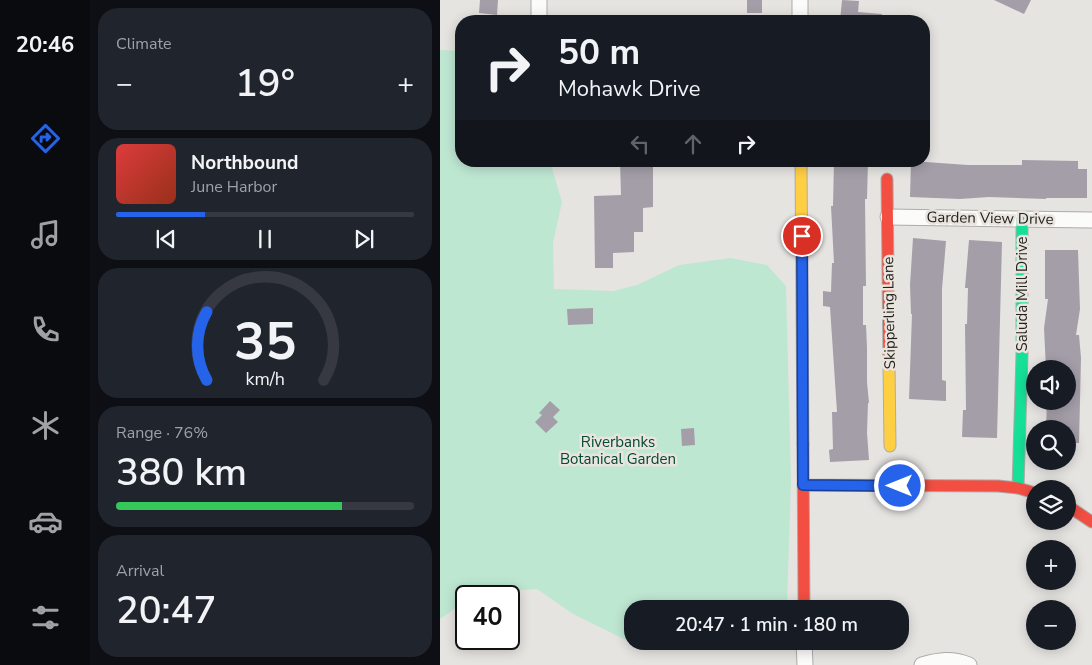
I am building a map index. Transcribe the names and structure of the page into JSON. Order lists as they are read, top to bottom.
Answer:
{
  "streets": {
    "street": ["Garden View Drive", "Saluda Mill Drive", "Skipperling Lane"]
  },
  "crossings": [
    ["Garden View Drive", "Saluda Mill Drive"],
    ["Garden View Drive", "Skipperling Lane"]
  ],
  "parks": ["Riverbanks Botanical Garden"],
  "page": {
    "tabs": "20:46",
    "tile": [
      "Climate",
      ["Range · 76%", "380 km"],
      ["Arrival", "20:47"]
    ],
    "turn": ["50 m", "Mohawk Drive"],
    "heat": ["−", "19°", "+"],
    "song": ["Northbound", "June Harbor"],
    "map_buttons": ["+", "−"],
    "limit": "40",
    "trip": "20:47 · 1 min · 180 m",
    "gauge": ["35", "km/h"]
  }
}
